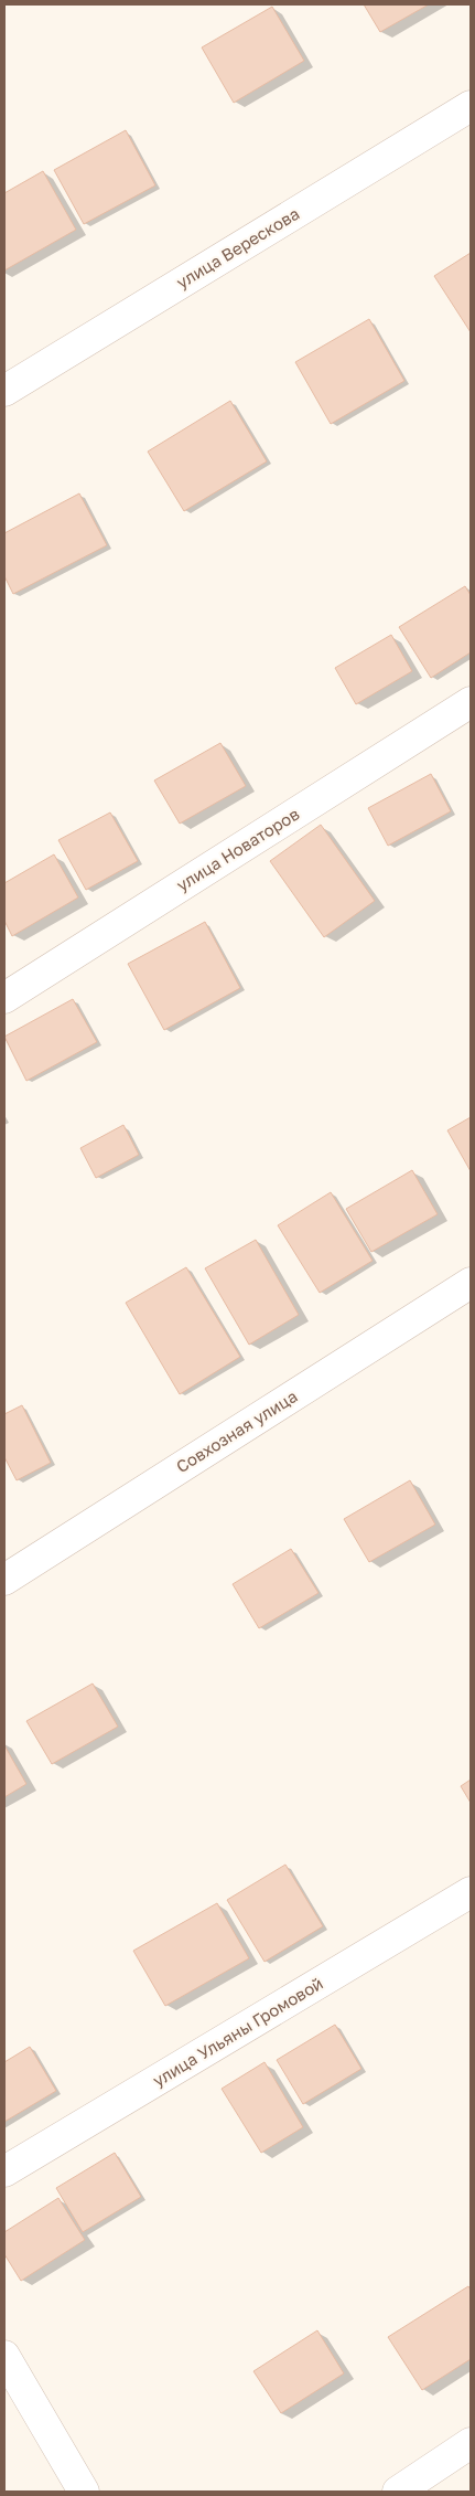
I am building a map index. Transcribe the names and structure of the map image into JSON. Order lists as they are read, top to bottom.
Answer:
{
  "streets": {
    "street": [
      "улица Верескова",
      "улица Новаторов",
      "Совхозная улица",
      "улица Ульяны Громовой"
    ]
  }
}
